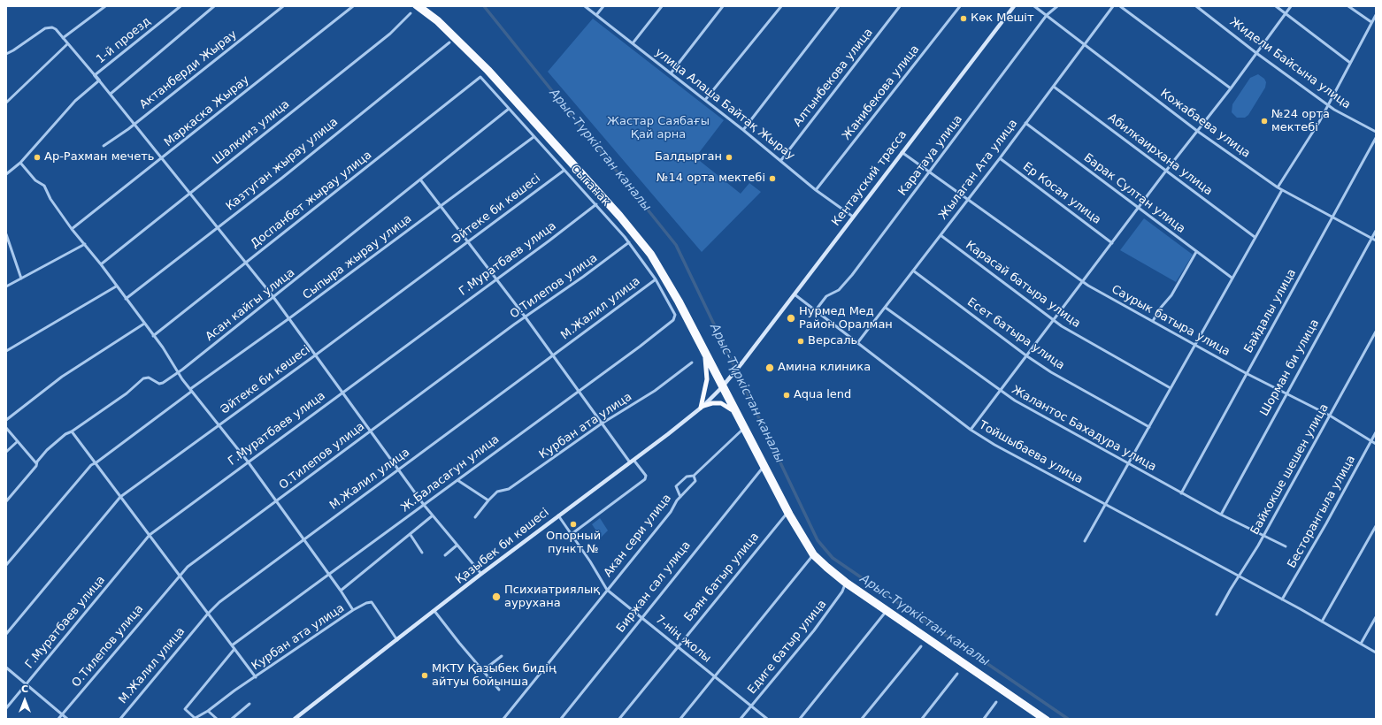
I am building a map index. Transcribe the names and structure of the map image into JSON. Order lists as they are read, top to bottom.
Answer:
{
  "streets": {
    "main road": ["Кентауский трасса", "Қазыбек би көшесі"],
    "street": [
      "1-й проезд",
      "Жидели Байсына улица",
      "Актанберди Жырау",
      "Алтынбекова улица",
      "Жанибекова улица",
      "улица Алаша Байтақ Жырау",
      "Маркаска Жырау",
      "Кожабаева улица",
      "Шалкииз улица",
      "Абилкаирхана улица",
      "Каратауа улица",
      "Казтуган жырау улица",
      "Жылаган Ата улица",
      "Сыганак",
      "Ер Косая улица",
      "Барак Султан улица",
      "Доспанбет жырау улица",
      "Әйтеке би көшесі",
      "Сыпыра жырау улица",
      "Г.Муратбаев улица",
      "Карасай батыра улица",
      "О.Тилепов улица",
      "Асан кайгы улица",
      "М.Жалил улица",
      "Байдалы улица",
      "Саурык батыра улица",
      "Есет батыра улица",
      "Шорман би улица",
      "Курбан ата улица",
      "Жалантос Бахадура улица",
      "Тойшыбаева улица",
      "Байкокше шешен улица",
      "Ж.Баласагун улица",
      "Бесторангыла улица",
      "Акан сери улица",
      "Баян батыр улица",
      "Биржан сал улица",
      "7-нің жолы",
      "Едиге батыр улица"
    ]
  },
  "crossings": [
    ["Алтынбекова улица", "улица Алаша Байтақ Жырау"],
    ["Жанибекова улица", "улица Алаша Байтақ Жырау"],
    ["улица Алаша Байтақ Жырау", "Кентауский трасса"],
    ["Кожабаева улица", "Каратауа улица"],
    ["Кожабаева улица", "Жылаган Ата улица"],
    ["Кожабаева улица", "Байдалы улица"],
    ["Кожабаева улица", "Шорман би улица"],
    ["Абилкаирхана улица", "Жылаган Ата улица"],
    ["Каратауа улица", "Саурык батыра улица"],
    ["Каратауа улица", "Тойшыбаева улица"],
    ["Жылаган Ата улица", "Ер Косая улица"],
    ["Жылаган Ата улица", "Барак Султан улица"],
    ["Жылаган Ата улица", "Карасай батыра улица"],
    ["Жылаган Ата улица", "Саурык батыра улица"],
    ["Жылаган Ата улица", "Есет батыра улица"],
    ["Жылаган Ата улица", "Жалантос Бахадура улица"],
    ["Жылаган Ата улица", "Тойшыбаева улица"],
    ["Кентауский трасса", "Саурык батыра улица"],
    ["Кентауский трасса", "Тойшыбаева улица"],
    ["Кентауский трасса", "Қазыбек би көшесі"],
    ["Сыганак", "Доспанбет жырау улица"],
    ["Сыганак", "Әйтеке би көшесі"],
    ["Сыганак", "Сыпыра жырау улица"],
    ["Сыганак", "Г.Муратбаев улица"],
    ["Сыганак", "О.Тилепов улица"],
    ["Сыганак", "Асан кайгы улица"],
    ["Сыганак", "М.Жалил улица"],
    ["Сыганак", "Ж.Баласагун улица"],
    ["Байдалы улица", "Саурык батыра улица"],
    ["Байдалы улица", "Жалантос Бахадура улица"],
    ["Саурык батыра улица", "Шорман би улица"],
    ["Саурык батыра улица", "Байкокше шешен улица"],
    ["Саурык батыра улица", "Бесторангыла улица"],
    ["Шорман би улица", "Жалантос Бахадура улица"],
    ["Жалантос Бахадура улица", "Байкокше шешен улица"],
    ["Тойшыбаева улица", "Байкокше шешен улица"],
    ["Тойшыбаева улица", "Бесторангыла улица"],
    ["Акан сери улица", "7-нің жолы"],
    ["Қазыбек би көшесі", "7-нің жолы"],
    ["Баян батыр улица", "7-нің жолы"],
    ["Биржан сал улица", "7-нің жолы"],
    ["7-нің жолы", "Едиге батыр улица"]
  ],
  "water": ["Арыс-Түркістан каналы"],
  "parks": ["Жастар Саябағы Қай арна"],
  "places": [
    "Көк Мешіт",
    "№24 орта мектебі",
    "Ар-Рахман мечеть",
    "Балдырган",
    "№14 орта мектебі",
    "Нурмед Мед Район Оралман",
    "Версаль",
    "Амина клиника",
    "Aqua lend",
    "Опорный пункт №",
    "Психиатриялық аурухана",
    "МКТУ Қазыбек бидің айтуы бойынша"
  ],
  "north": "top"
}
